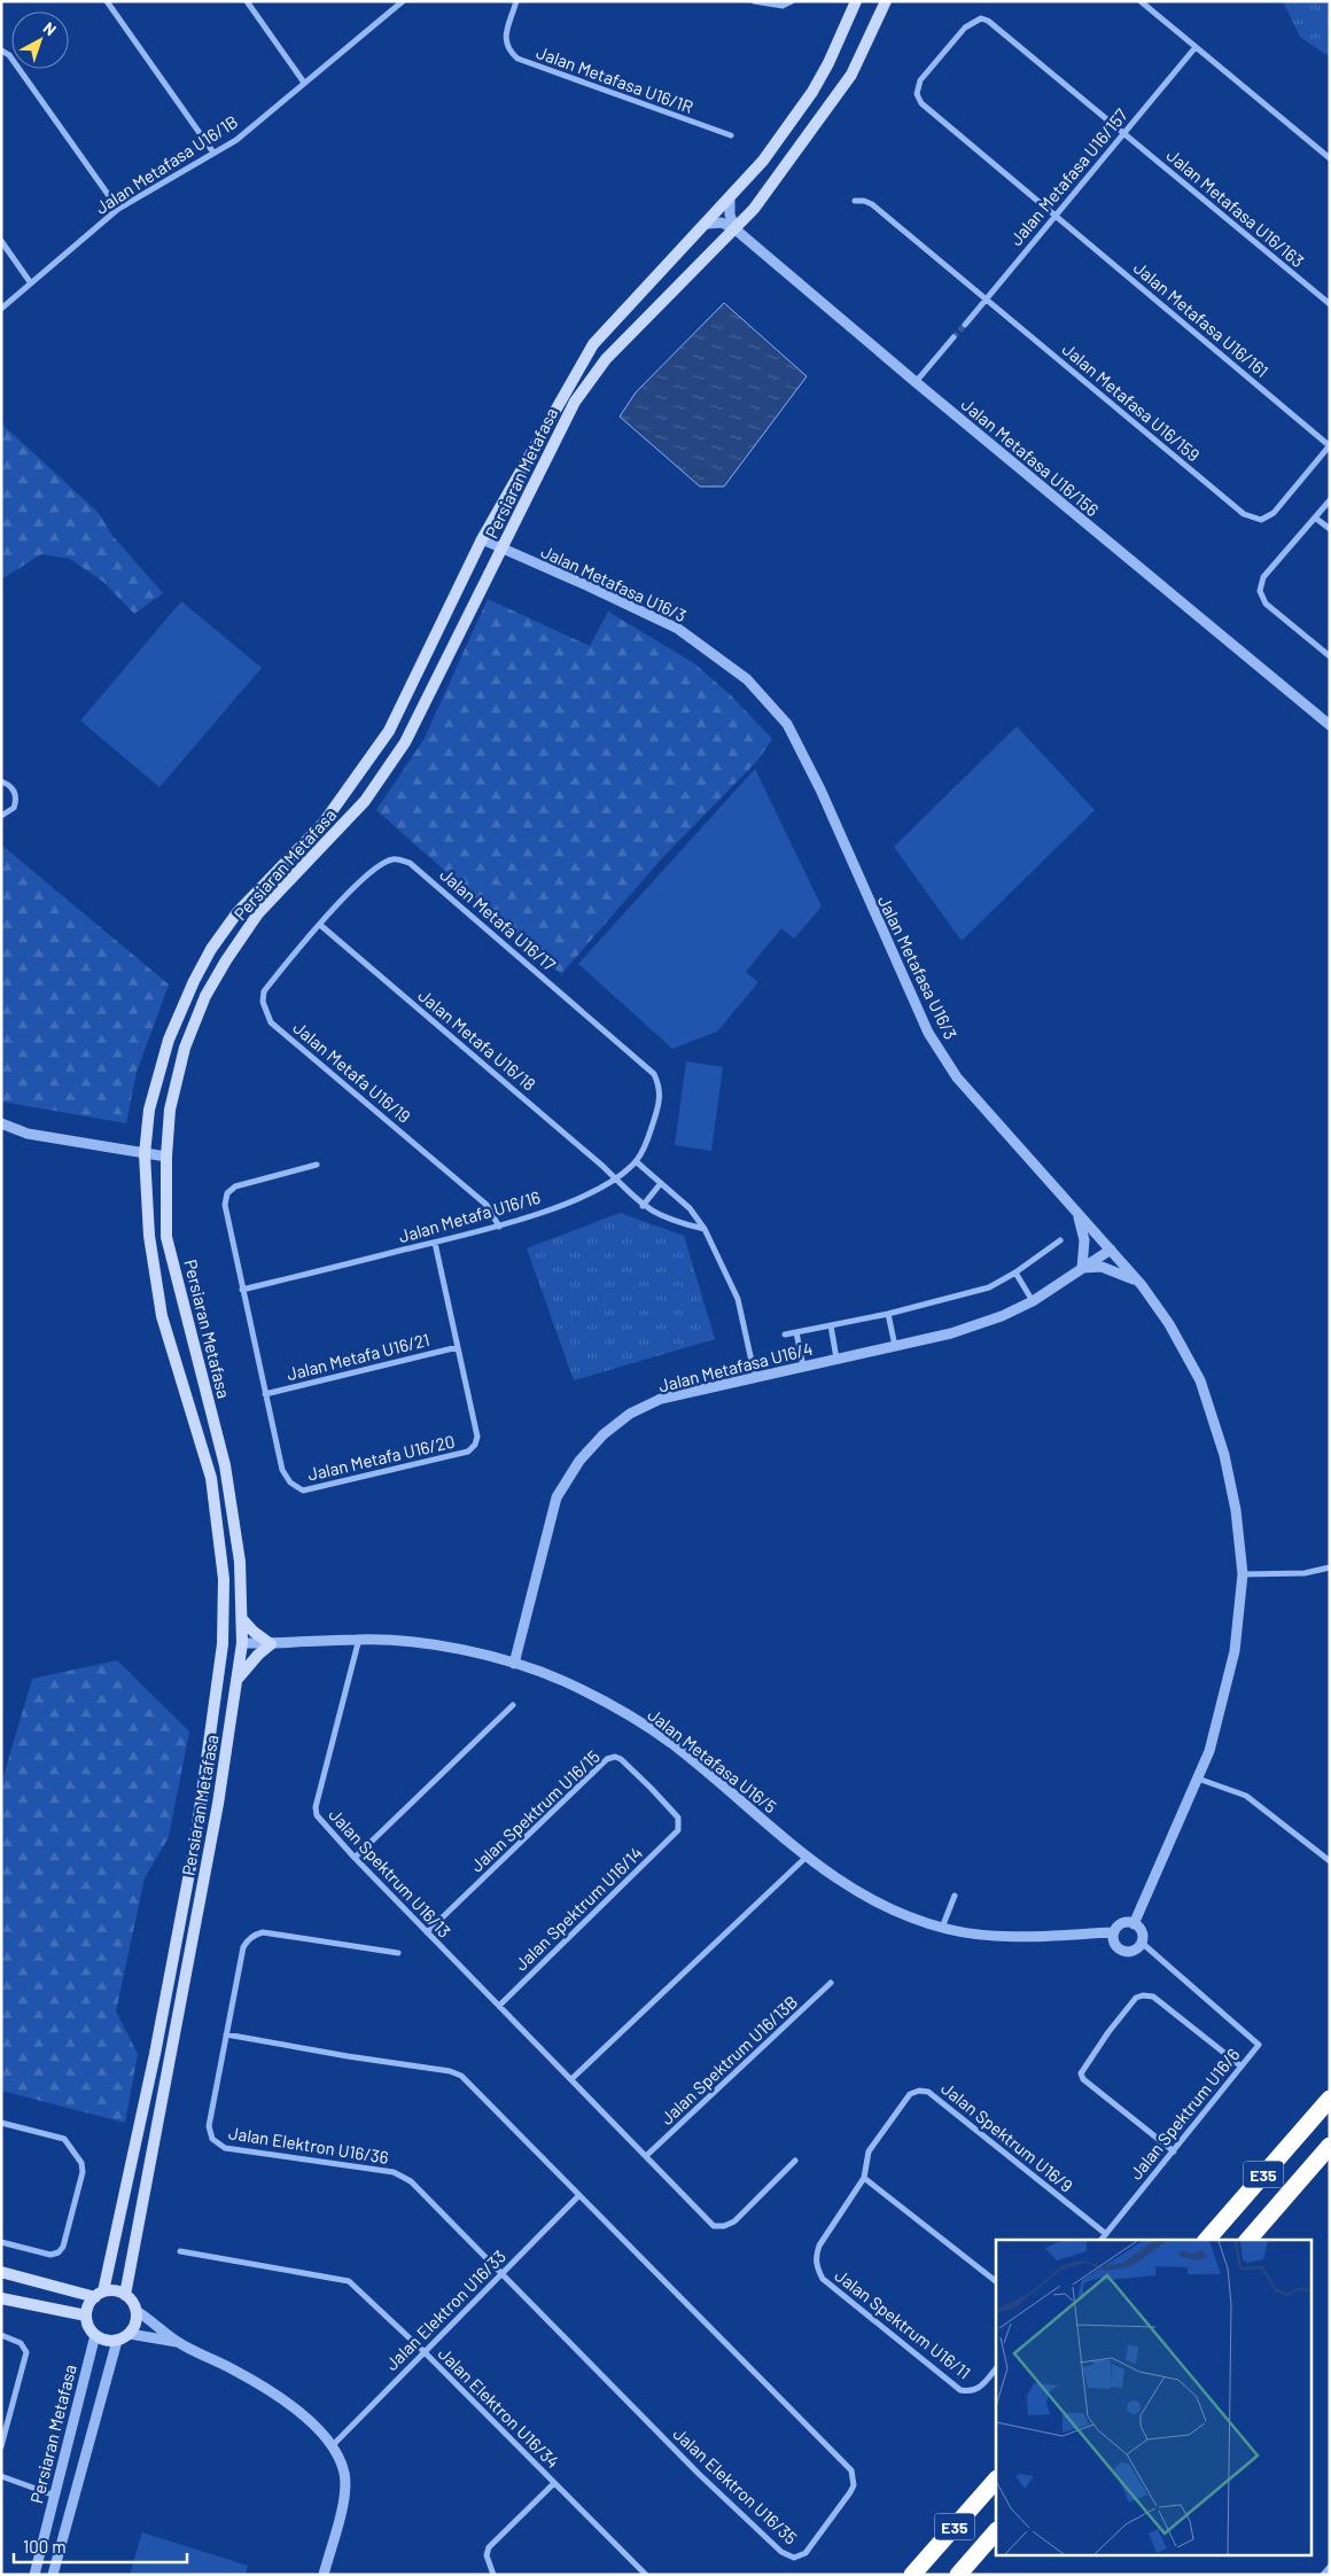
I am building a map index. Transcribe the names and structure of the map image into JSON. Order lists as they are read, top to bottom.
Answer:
{
  "streets": {
    "highway": ["E35"],
    "main road": ["Persiaran Metafasa"],
    "street": [
      "Jalan Metafasa U16/1R",
      "Jalan Metafasa U16/1B",
      "Jalan Metafasa U16/157",
      "Jalan Metafasa U16/163",
      "Jalan Metafasa U16/161",
      "Jalan Metafasa U16/159",
      "Jalan Metafasa U16/156",
      "Jalan Metafasa U16/3",
      "Jalan Metafa U16/17",
      "Jalan Metafa U16/18",
      "Jalan Metafa U16/19",
      "Jalan Metafa U16/16",
      "Jalan Metafa U16/21",
      "Jalan Metafasa U16/4",
      "Jalan Metafa U16/20",
      "Jalan Metafasa U16/5",
      "Jalan Spektrum U16/15",
      "Jalan Spektrum U16/13",
      "Jalan Spektrum U16/14",
      "Jalan Spektrum U16/13B",
      "Jalan Spektrum U16/6",
      "Jalan Spektrum U16/9",
      "Jalan Elektron U16/36",
      "Jalan Elektron U16/33",
      "Jalan Spektrum U16/11",
      "Jalan Elektron U16/34",
      "Jalan Elektron U16/35"
    ]
  },
  "crossings": [
    ["Jalan Metafasa U16/157", "Jalan Metafasa U16/163"],
    ["Jalan Metafasa U16/157", "Jalan Metafasa U16/161"],
    ["Jalan Metafasa U16/157", "Jalan Metafasa U16/159"],
    ["Jalan Metafasa U16/163", "Jalan Metafasa U16/161"],
    ["Jalan Metafasa U16/161", "Jalan Metafasa U16/159"],
    ["Jalan Metafasa U16/156", "Persiaran Metafasa"],
    ["Persiaran Metafasa", "Jalan Metafasa U16/3"],
    ["Persiaran Metafasa", "Jalan Metafasa U16/5"],
    ["Jalan Metafasa U16/3", "Jalan Metafasa U16/4"],
    ["Jalan Metafasa U16/3", "Jalan Metafasa U16/5"],
    ["Jalan Metafasa U16/3", "Jalan Spektrum U16/6"],
    ["Jalan Metafa U16/17", "Jalan Metafa U16/18"],
    ["Jalan Metafa U16/17", "Jalan Metafa U16/19"],
    ["Jalan Metafa U16/17", "Jalan Metafa U16/16"],
    ["Jalan Metafa U16/18", "Jalan Metafa U16/19"],
    ["Jalan Metafa U16/18", "Jalan Metafa U16/16"],
    ["Jalan Metafa U16/19", "Jalan Metafa U16/16"],
    ["Jalan Metafa U16/16", "Jalan Metafa U16/20"],
    ["Jalan Metafa U16/21", "Jalan Metafa U16/20"],
    ["Jalan Metafasa U16/4", "Jalan Metafasa U16/5"],
    ["Jalan Metafasa U16/5", "Jalan Spektrum U16/13"],
    ["Jalan Metafasa U16/5", "Jalan Spektrum U16/6"],
    ["Jalan Spektrum U16/15", "Jalan Spektrum U16/13"],
    ["Jalan Spektrum U16/15", "Jalan Spektrum U16/14"],
    ["Jalan Spektrum U16/13", "Jalan Spektrum U16/14"],
    ["Jalan Spektrum U16/13", "Jalan Spektrum U16/13B"],
    ["Jalan Spektrum U16/6", "Jalan Spektrum U16/9"],
    ["Jalan Spektrum U16/9", "Jalan Spektrum U16/11"],
    ["Jalan Elektron U16/36", "Jalan Elektron U16/33"],
    ["Jalan Elektron U16/36", "Jalan Elektron U16/35"],
    ["Jalan Elektron U16/33", "Jalan Elektron U16/34"],
    ["Jalan Elektron U16/33", "Jalan Elektron U16/35"]
  ],
  "scale_bar": "100 m",
  "north": "top right"
}
